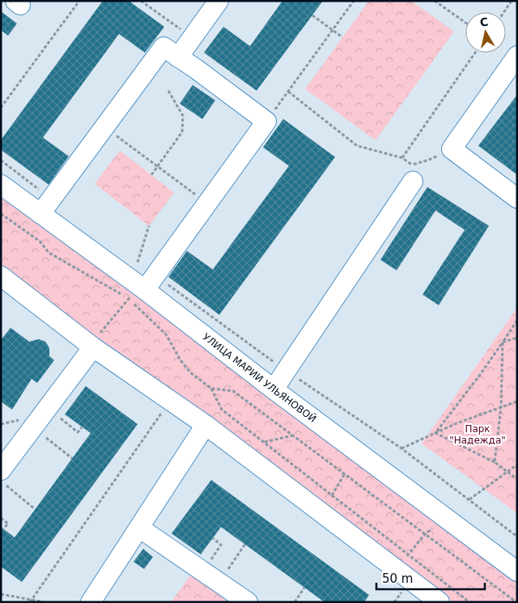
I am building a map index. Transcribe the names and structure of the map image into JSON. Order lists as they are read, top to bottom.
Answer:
{
  "streets": {
    "street": ["УЛИЦА МАРИИ УЛЬЯНОВОЙ"]
  },
  "parks": ["Парк \"Надежда\""],
  "scale_bar": "50 m",
  "north": "top"
}
